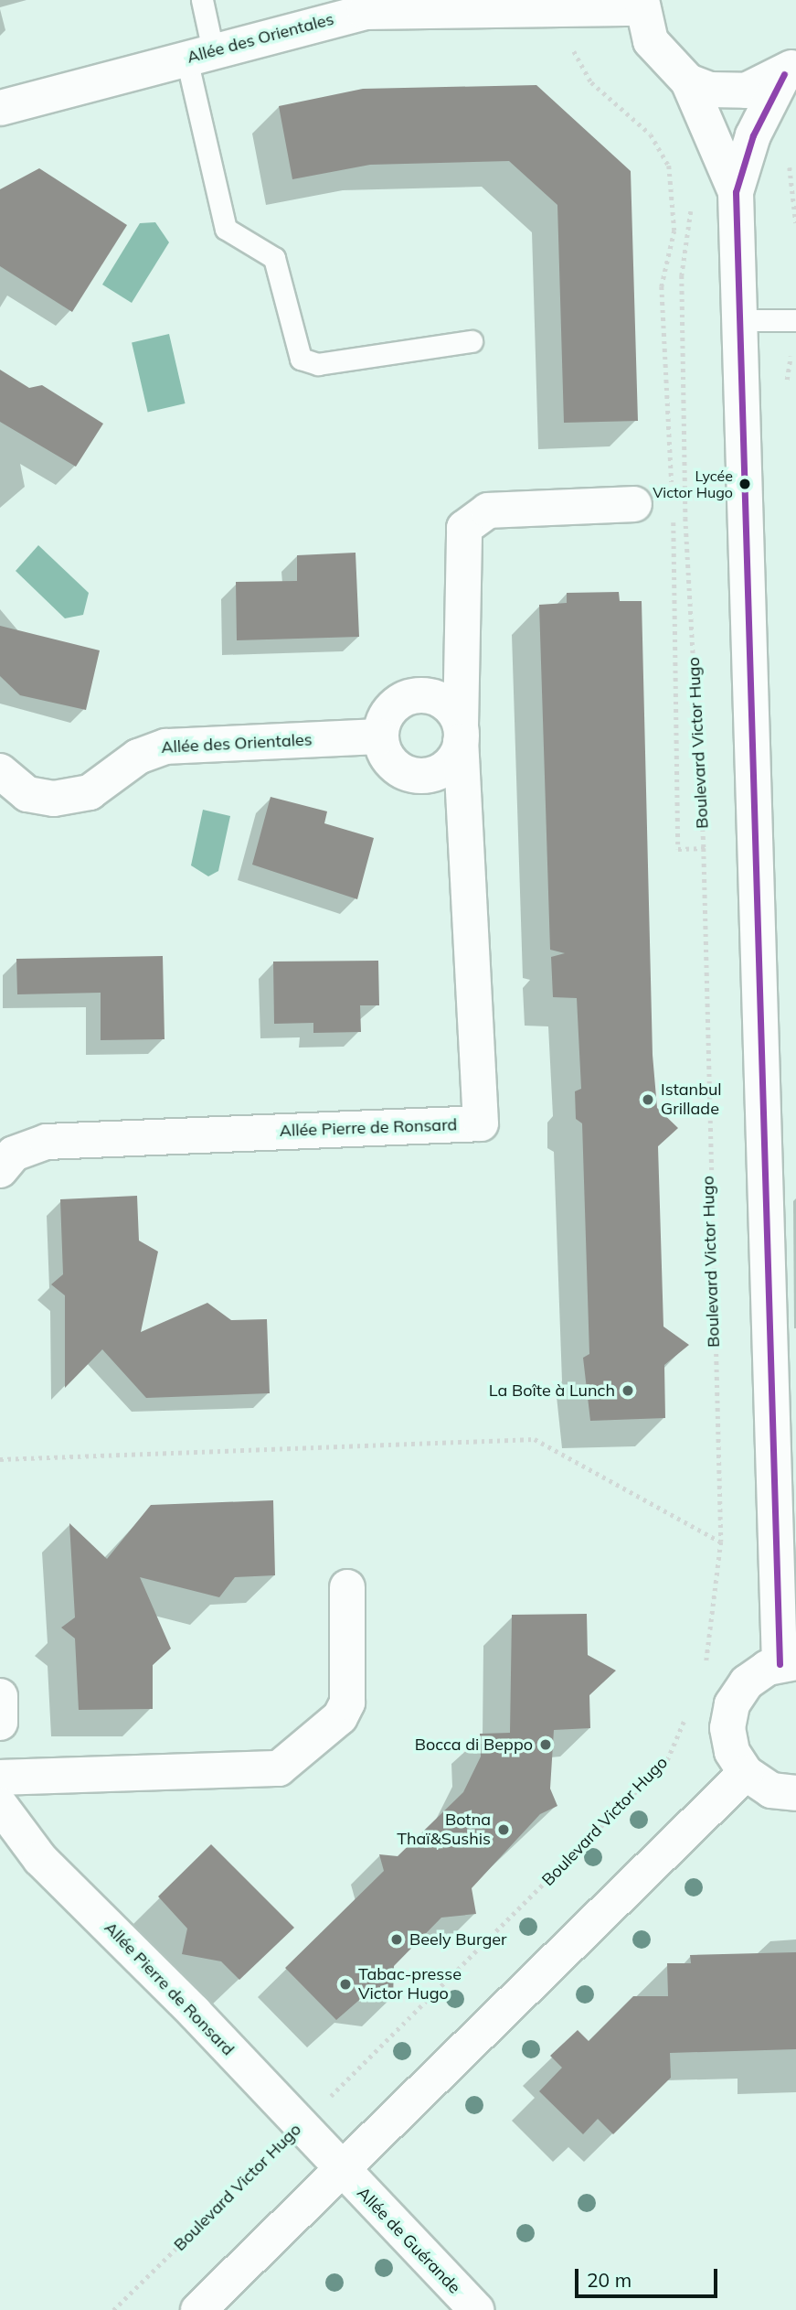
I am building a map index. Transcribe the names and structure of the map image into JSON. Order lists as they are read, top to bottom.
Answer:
{
  "streets": {
    "street": ["Allée des Orientales", "Allée Pierre de Ronsard", "Allée de Guérande"],
    "path": ["Boulevard Victor Hugo"]
  },
  "crossings": [
    ["Allée des Orientales", "Allée Pierre de Ronsard"],
    ["Boulevard Victor Hugo", "Allée Pierre de Ronsard"],
    ["Allée Pierre de Ronsard", "Allée de Guérande"]
  ],
  "places": [
    "Lycée Victor Hugo",
    "Istanbul Grillade",
    "La Boîte à Lunch",
    "Bocca di Beppo",
    "Botna Thaï&Sushis",
    "Beely Burger",
    "Tabac-presse Victor Hugo"
  ],
  "scale_bar": "20 m"
}
